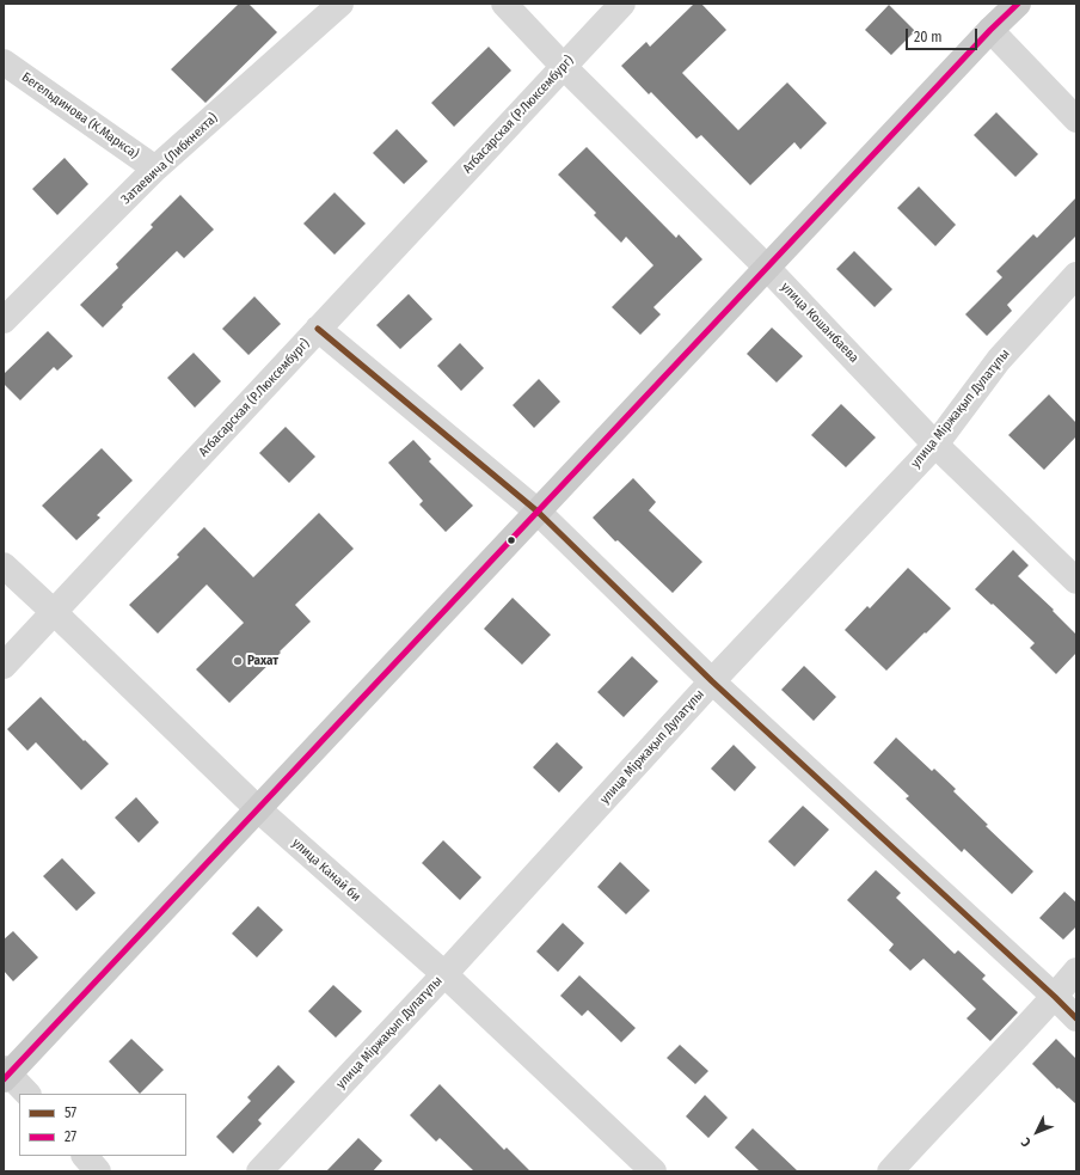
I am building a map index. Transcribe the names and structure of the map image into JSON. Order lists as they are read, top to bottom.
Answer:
{
  "streets": {
    "street": [
      "Атбасарская (Р.Люксембург)",
      "Бегельдинова (К.Маркса)",
      "Затаевича (Либкнехта)",
      "улица Кошанбаева",
      "улица Міржақып Дулатұлы",
      "улица Канай би"
    ]
  },
  "crossings": [
    ["Атбасарская (Р.Люксембург)", "улица Кошанбаева"],
    ["Атбасарская (Р.Люксембург)", "улица Канай би"],
    ["Бегельдинова (К.Маркса)", "Затаевича (Либкнехта)"],
    ["улица Кошанбаева", "улица Міржақып Дулатұлы"],
    ["улица Міржақып Дулатұлы", "улица Канай би"]
  ],
  "places": ["Рахат"],
  "lines": ["transit line 27", "transit line 57"],
  "legend": ["57", "27"],
  "scale_bar": "20 m",
  "north": "bottom left"
}
